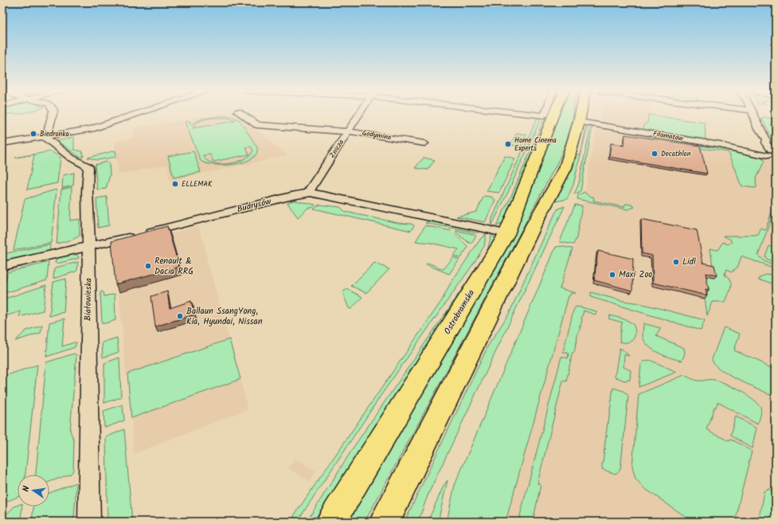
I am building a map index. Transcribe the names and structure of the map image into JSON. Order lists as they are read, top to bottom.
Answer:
{
  "streets": {
    "main road": ["Ostrobramska"],
    "street": [
      "Gedymina",
      "Filomatów",
      "Znicza",
      "Budrysów",
      "Białowieska"
    ]
  },
  "crossings": [
    ["Gedymina", "Znicza"],
    ["Znicza", "Budrysów"],
    ["Budrysów", "Białowieska"],
    ["Budrysów", "Ostrobramska"]
  ],
  "places": [
    "Biedronka",
    "Home Cinema Experts",
    "Decathlon",
    "ELLEMAK",
    "Lidl",
    "Renault & Dacia RRG",
    "Maxi Zoo",
    "Ballaun SsangYong, Kia, Hyundai, Nissan"
  ],
  "north": "left"
}
